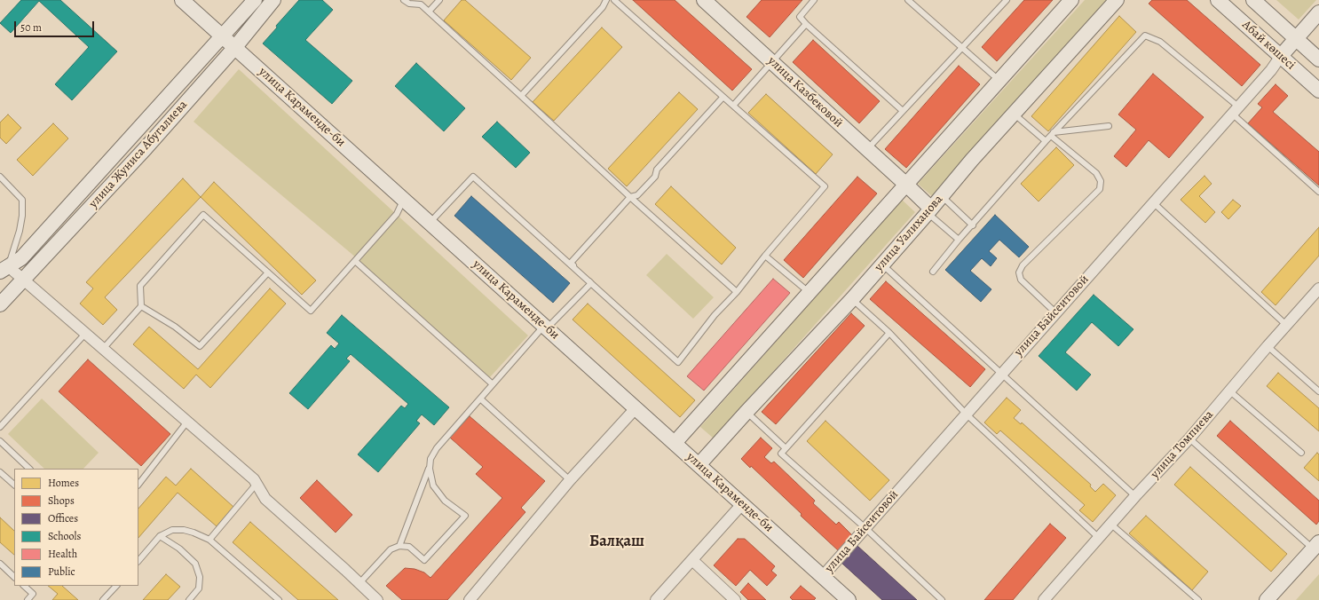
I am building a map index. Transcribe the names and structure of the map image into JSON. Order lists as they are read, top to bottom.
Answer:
{
  "streets": {
    "main road": [
      "Абай көшесі",
      "улица Казбековой",
      "улица Караменде-би",
      "улица Жуниса Абугалиева",
      "улица Уалиханова"
    ],
    "street": ["улица Байсеитовой", "улица Томпиева"]
  },
  "crossings": [
    ["Абай көшесі", "улица Байсеитовой"],
    ["улица Казбековой", "улица Уалиханова"],
    ["улица Караменде-би", "улица Жуниса Абугалиева"],
    ["улица Караменде-би", "улица Уалиханова"],
    ["улица Караменде-би", "улица Байсеитовой"]
  ],
  "districts": ["Балқаш"],
  "legend": [
    "Homes",
    "Shops",
    "Offices",
    "Schools",
    "Health",
    "Public"
  ],
  "scale_bar": "50 m"
}
